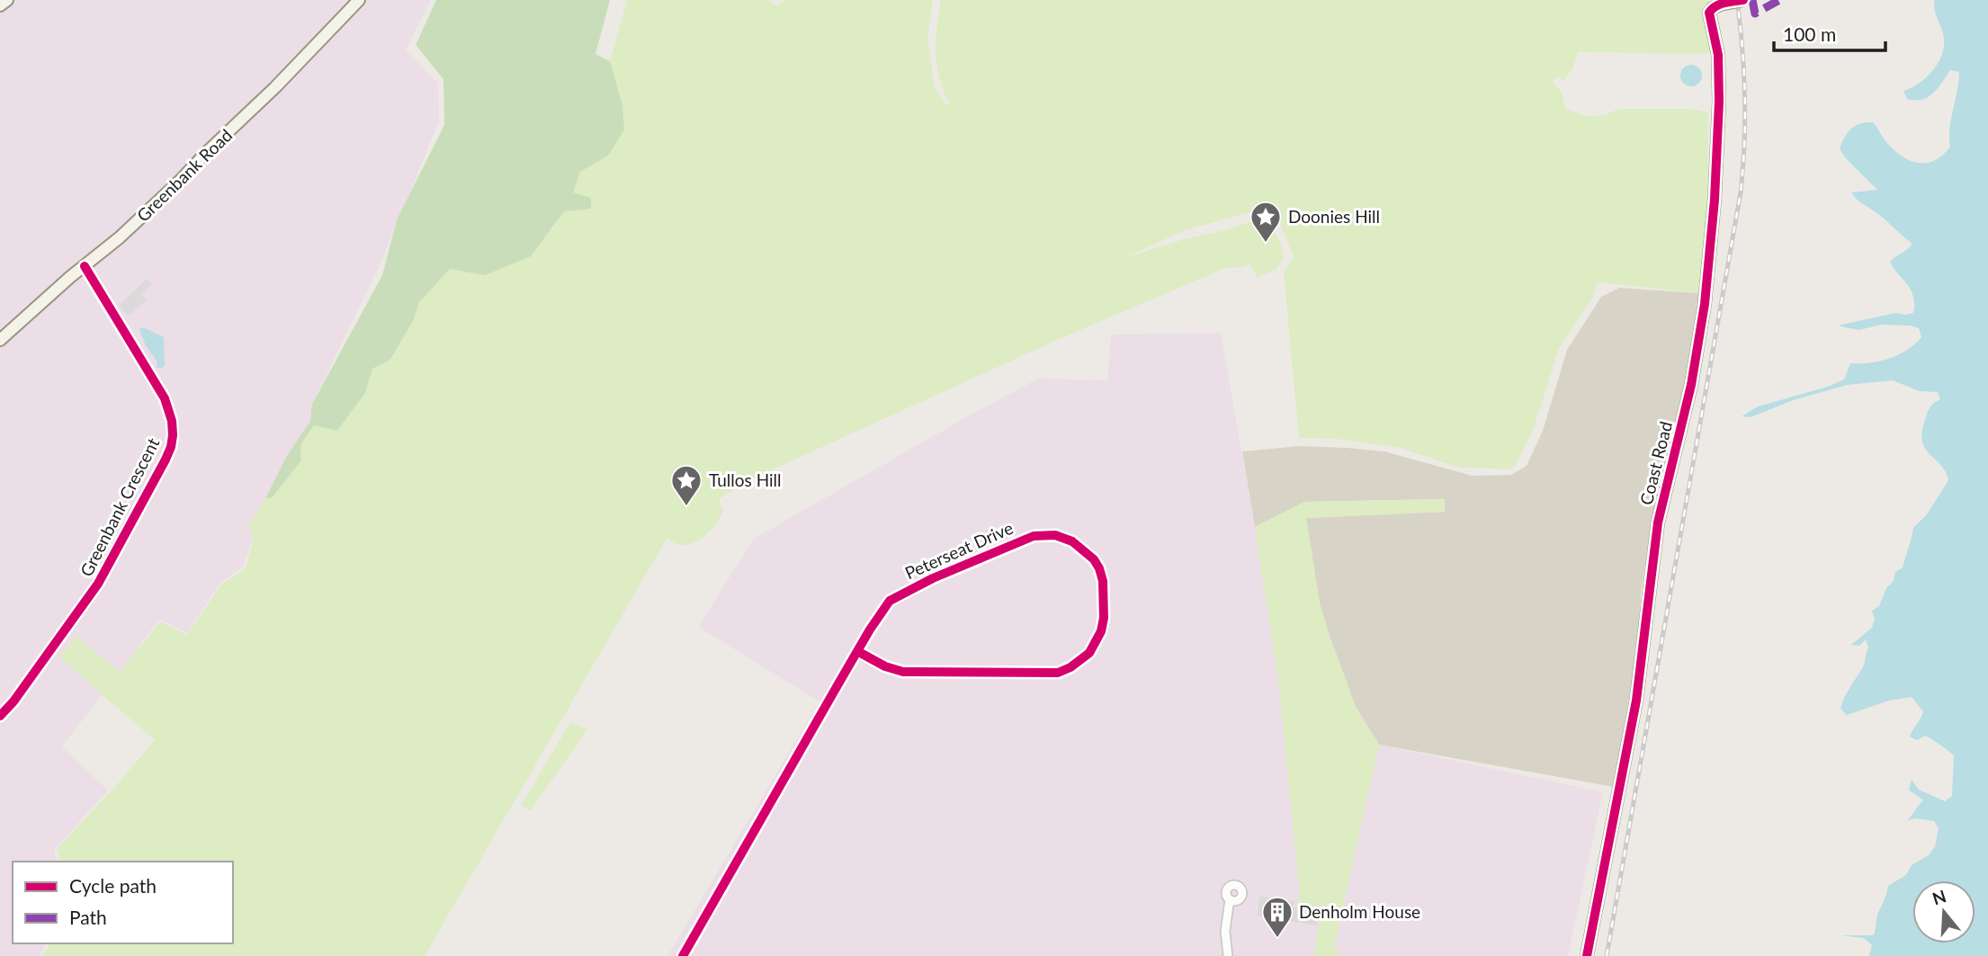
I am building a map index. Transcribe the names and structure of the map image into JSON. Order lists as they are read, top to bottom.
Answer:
{
  "streets": {
    "street": [
      "Greenbank Road",
      "Coast Road",
      "Greenbank Crescent",
      "Peterseat Drive"
    ]
  },
  "crossings": [
    ["Greenbank Road", "Greenbank Crescent"]
  ],
  "places": {
    "place": ["Doonies Hill", "Tullos Hill"],
    "building": ["Denholm House"]
  },
  "legend": ["Cycle path", "Path"],
  "scale_bar": "100 m",
  "north": "top"
}
